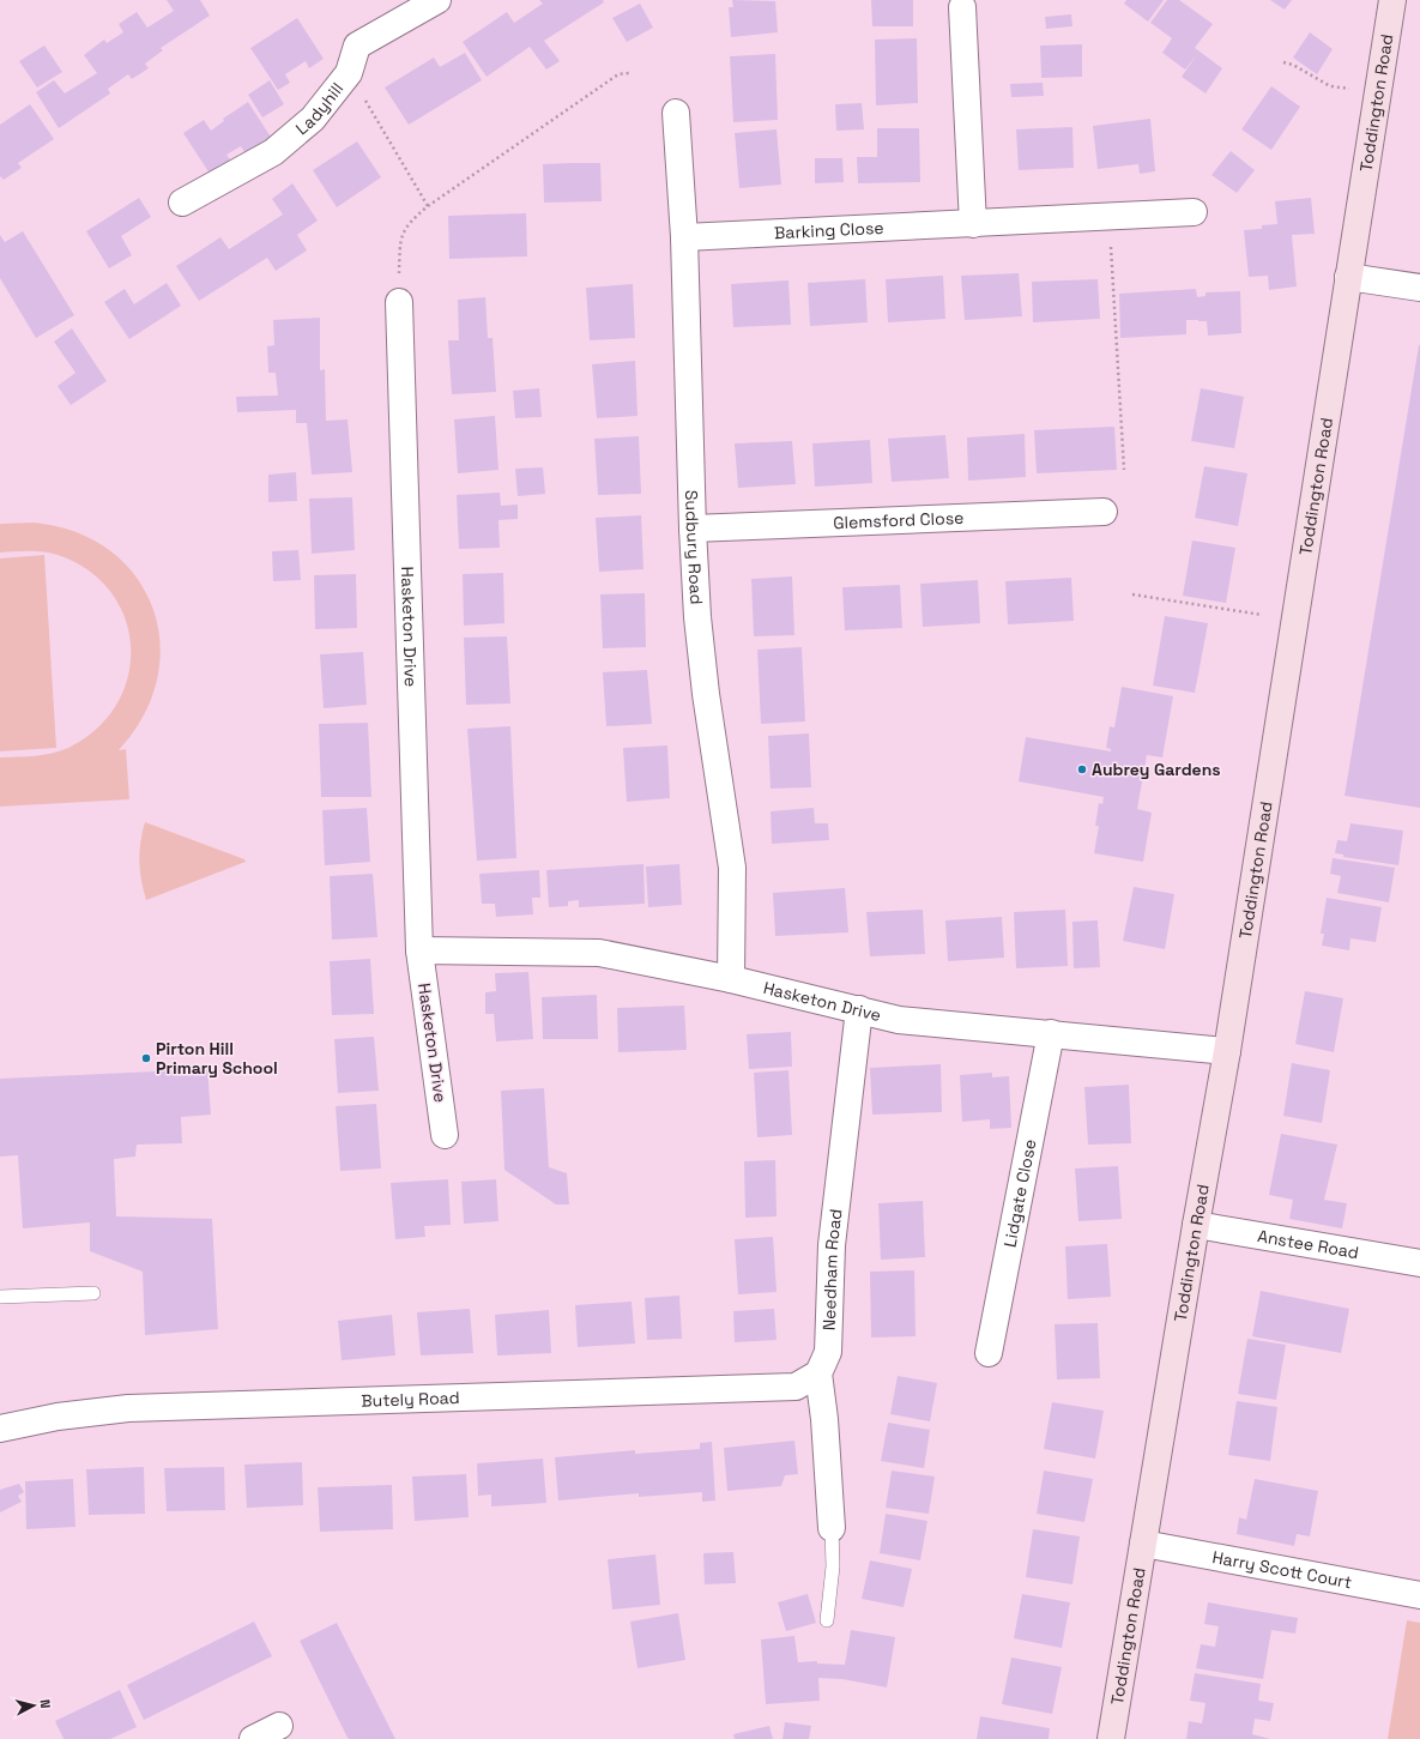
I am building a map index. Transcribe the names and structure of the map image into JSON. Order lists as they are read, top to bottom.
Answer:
{
  "streets": {
    "main road": ["Toddington Road"],
    "street": [
      "Ladyhill",
      "Barking Close",
      "Glemsford Close",
      "Sudbury Road",
      "Hasketon Drive",
      "Lidgate Close",
      "Anstee Road",
      "Needham Road",
      "Butely Road",
      "Harry Scott Court"
    ]
  },
  "crossings": [
    ["Toddington Road", "Hasketon Drive"],
    ["Toddington Road", "Anstee Road"],
    ["Toddington Road", "Harry Scott Court"],
    ["Barking Close", "Sudbury Road"],
    ["Glemsford Close", "Sudbury Road"],
    ["Sudbury Road", "Hasketon Drive"],
    ["Hasketon Drive", "Lidgate Close"],
    ["Hasketon Drive", "Needham Road"],
    ["Needham Road", "Butely Road"]
  ],
  "places": ["Aubrey Gardens", "Pirton Hill Primary School"],
  "north": "right"
}
